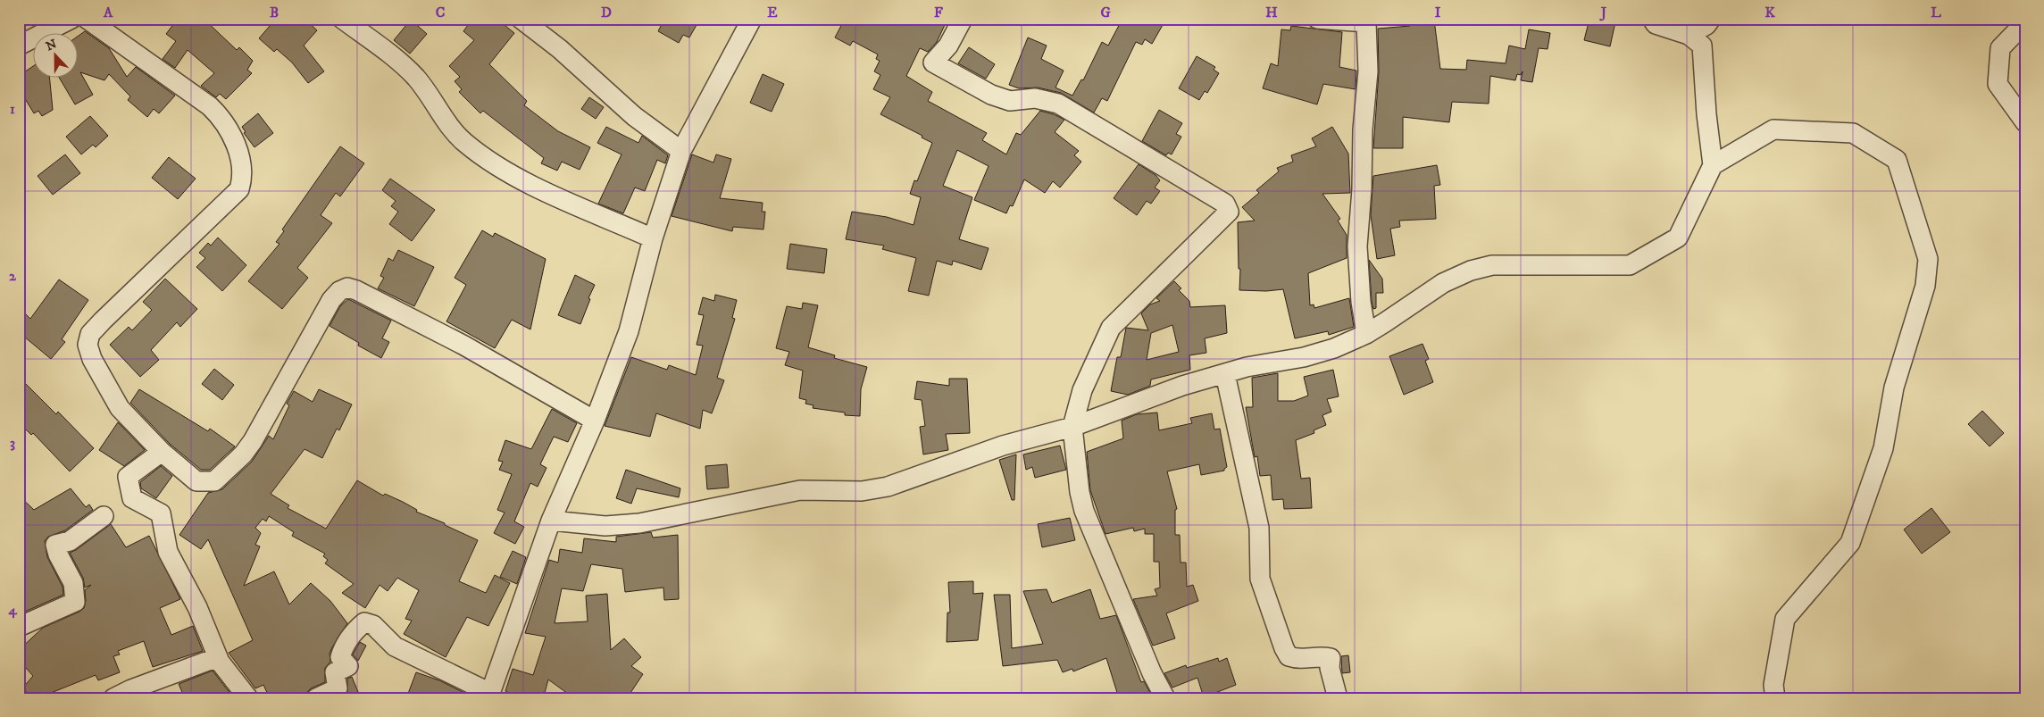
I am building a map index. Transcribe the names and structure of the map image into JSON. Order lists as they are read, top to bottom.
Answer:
{
  "north": "top",
  "grid": {
    "columns": [
      "A",
      "B",
      "C",
      "D",
      "E",
      "F",
      "G",
      "H",
      "I",
      "J",
      "K",
      "L"
    ],
    "rows": [
      "1",
      "2",
      "3",
      "4"
    ]
  }
}
